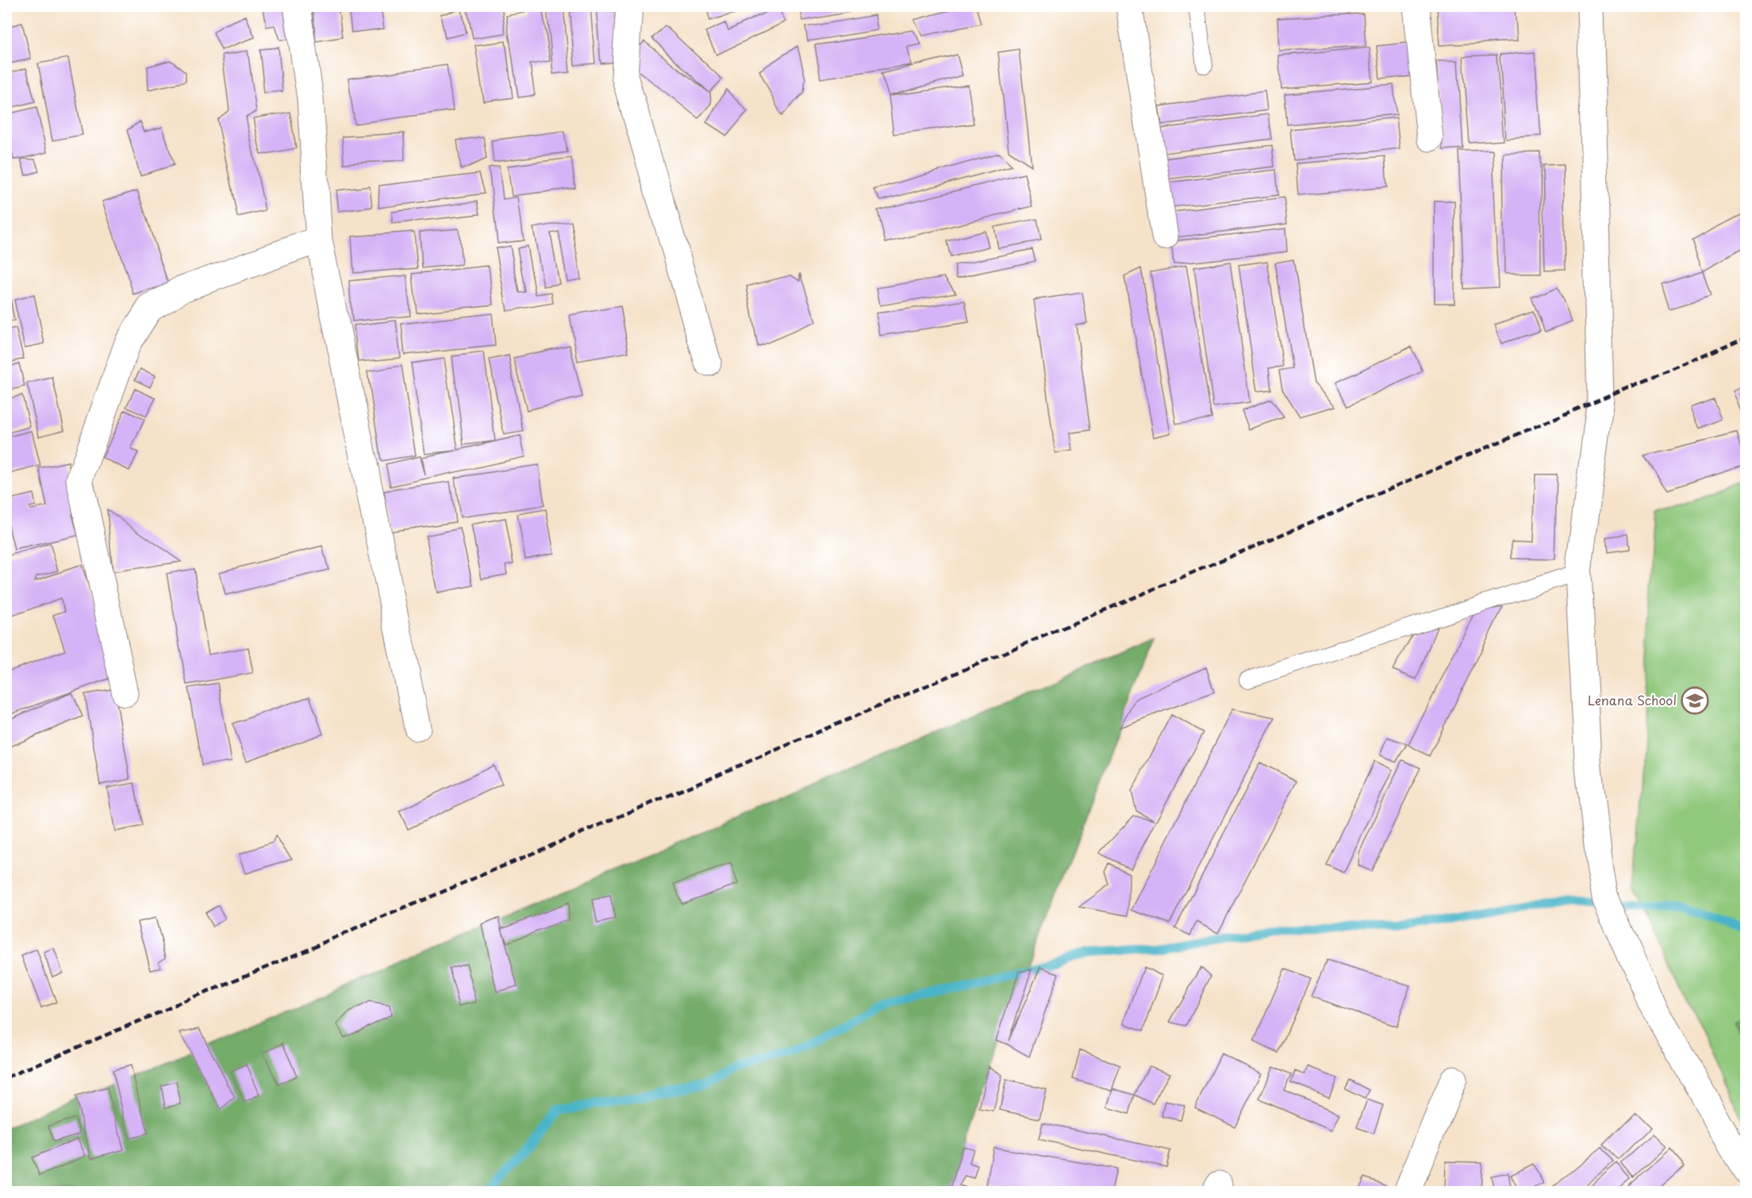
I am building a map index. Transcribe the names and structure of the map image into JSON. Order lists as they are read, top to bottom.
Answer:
{
  "places": {
    "school or university": ["Lenana School"]
  }
}
